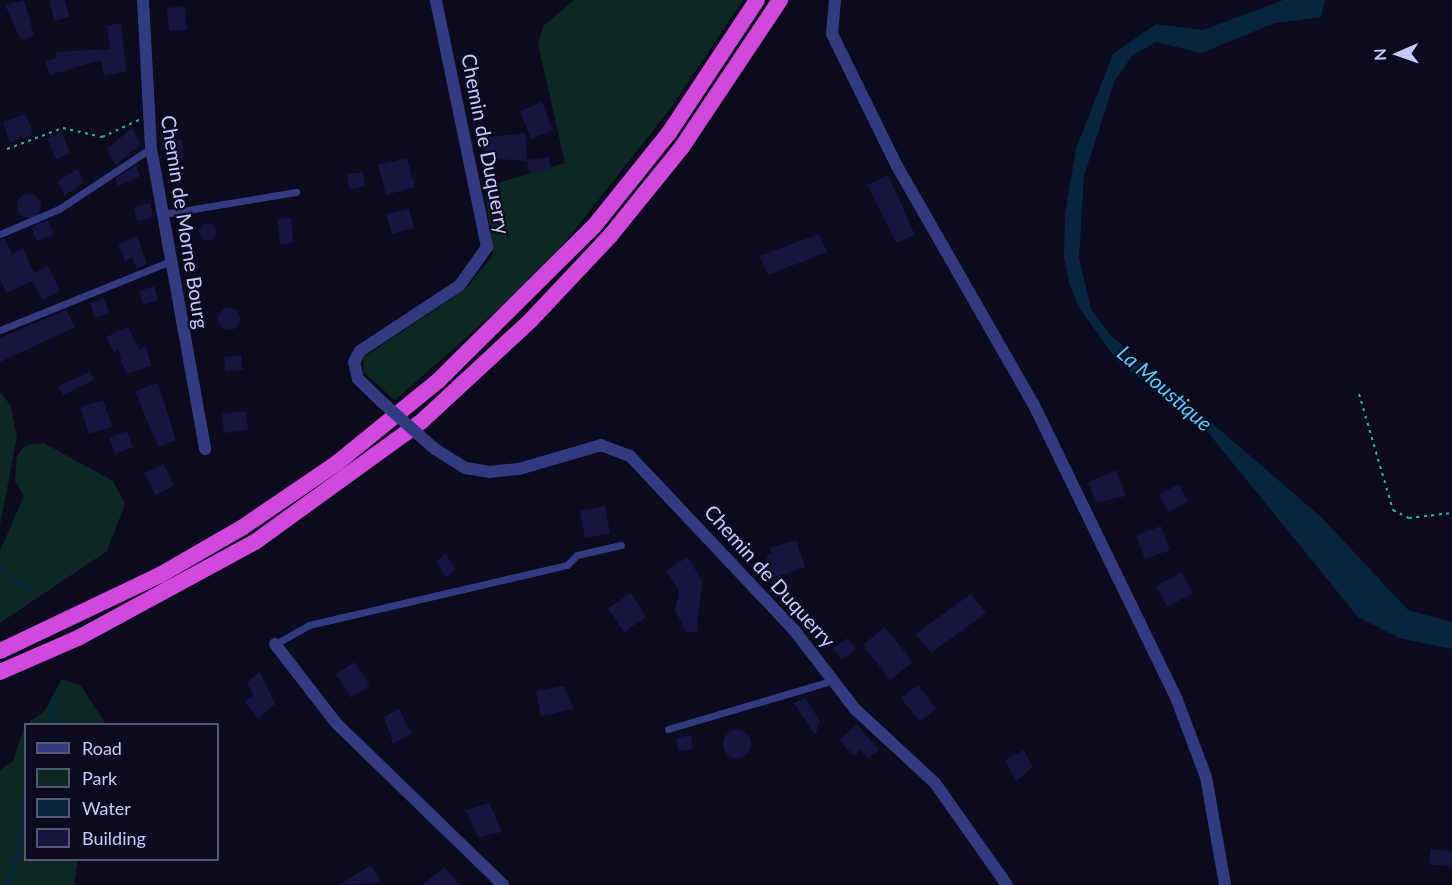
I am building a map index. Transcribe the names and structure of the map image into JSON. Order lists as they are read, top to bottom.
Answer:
{
  "streets": {
    "street": ["Chemin de Duquerry", "Chemin de Morne Bourg"]
  },
  "water": ["La Moustique"],
  "legend": [
    "Road",
    "Park",
    "Water",
    "Building"
  ],
  "north": "left"
}
